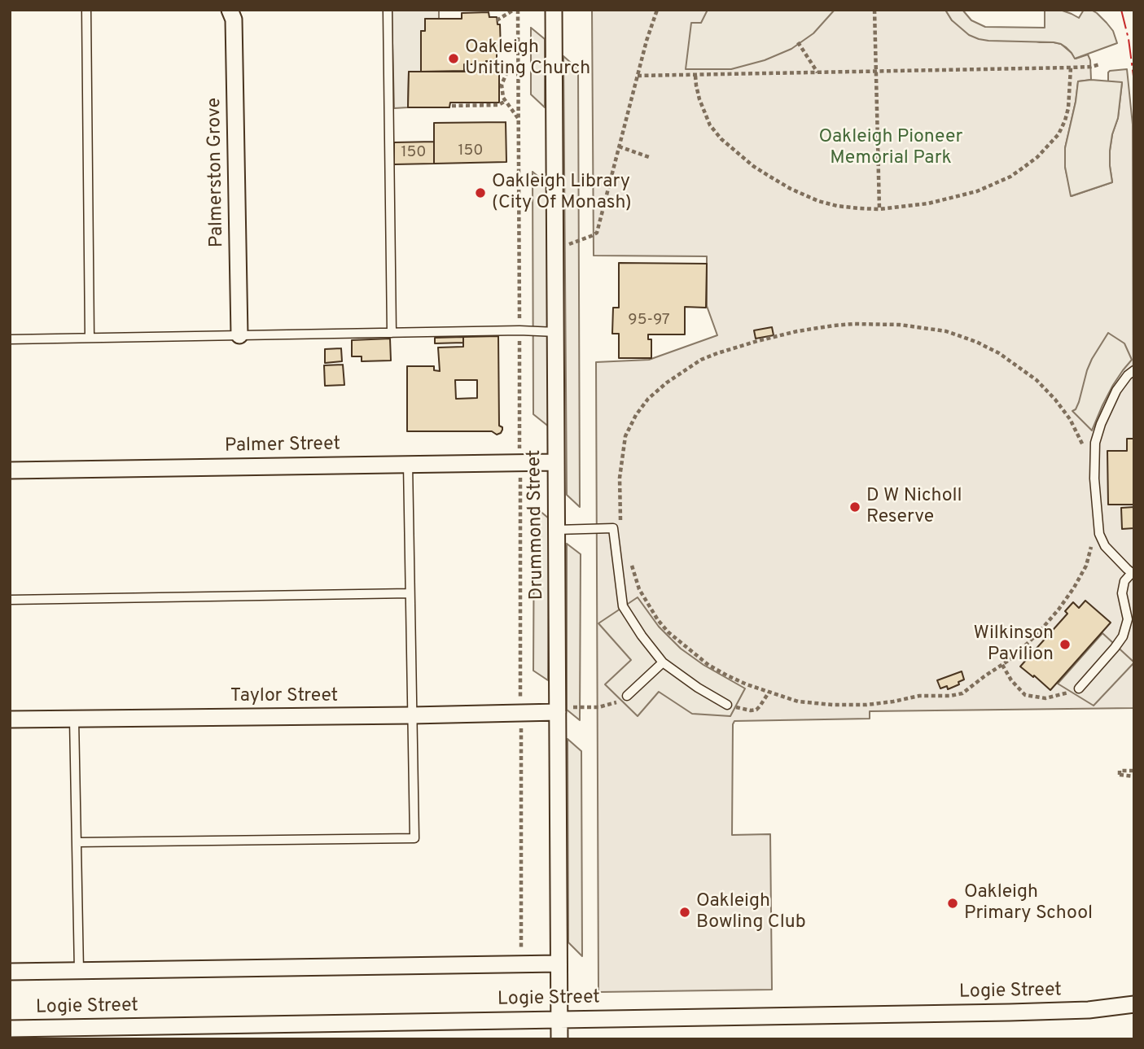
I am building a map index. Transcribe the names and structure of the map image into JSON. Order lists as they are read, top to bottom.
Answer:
{
  "streets": {
    "street": [
      "Palmerston Grove",
      "Palmer Street",
      "Drummond Street",
      "Taylor Street",
      "Logie Street"
    ]
  },
  "crossings": [
    ["Palmer Street", "Drummond Street"],
    ["Drummond Street", "Taylor Street"],
    ["Drummond Street", "Logie Street"]
  ],
  "parks": ["Oakleigh Pioneer Memorial Park"],
  "places": [
    "Oakleigh Uniting Church",
    "Oakleigh Library (City Of Monash)",
    "D W Nicholl Reserve",
    "Wilkinson Pavilion",
    "Oakleigh Primary School",
    "Oakleigh Bowling Club"
  ],
  "house_numbers": ["150", "150", "95-97"]
}
